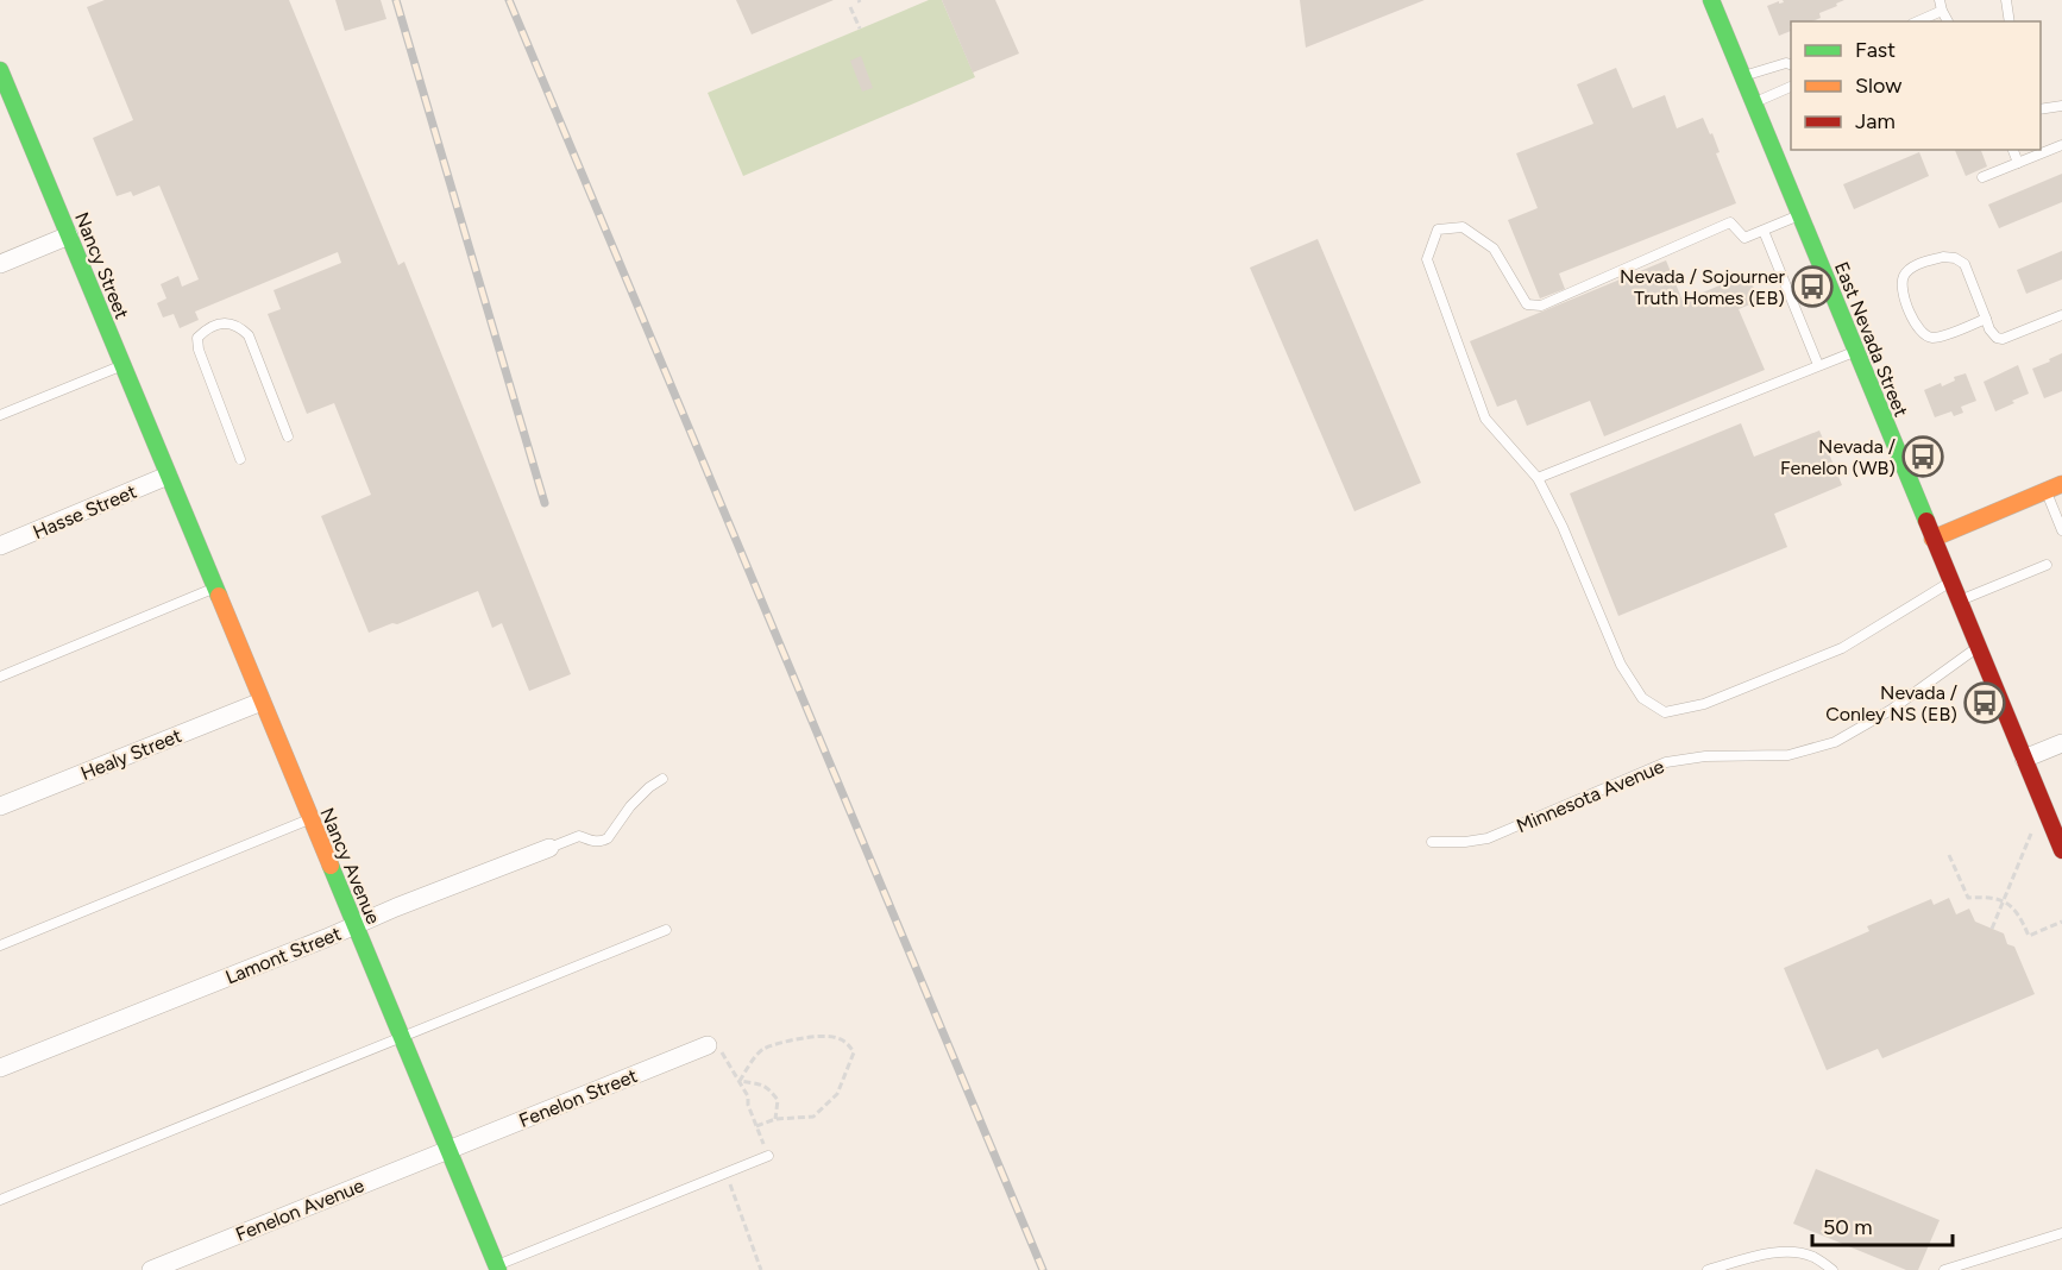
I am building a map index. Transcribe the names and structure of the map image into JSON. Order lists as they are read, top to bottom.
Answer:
{
  "streets": {
    "street": [
      "Nancy Street",
      "East Nevada Street",
      "Hasse Street",
      "Healy Street",
      "Nancy Avenue",
      "Lamont Street",
      "Fenelon Street",
      "Fenelon Avenue"
    ],
    "lane": ["Minnesota Avenue"]
  },
  "crossings": [
    ["Nancy Street", "Hasse Street"],
    ["Nancy Street", "Nancy Avenue"],
    ["East Nevada Street", "Minnesota Avenue"],
    ["Hasse Street", "Nancy Avenue"],
    ["Healy Street", "Nancy Avenue"],
    ["Nancy Avenue", "Lamont Street"],
    ["Nancy Avenue", "Fenelon Street"],
    ["Nancy Avenue", "Fenelon Avenue"],
    ["Fenelon Street", "Fenelon Avenue"]
  ],
  "places": {
    "bus stop": ["Nevada / Sojourner Truth Homes (EB)", "Nevada / Fenelon (WB)", "Nevada / Conley NS (EB)"]
  },
  "legend": ["Fast", "Slow", "Jam"],
  "scale_bar": "50 m"
}
